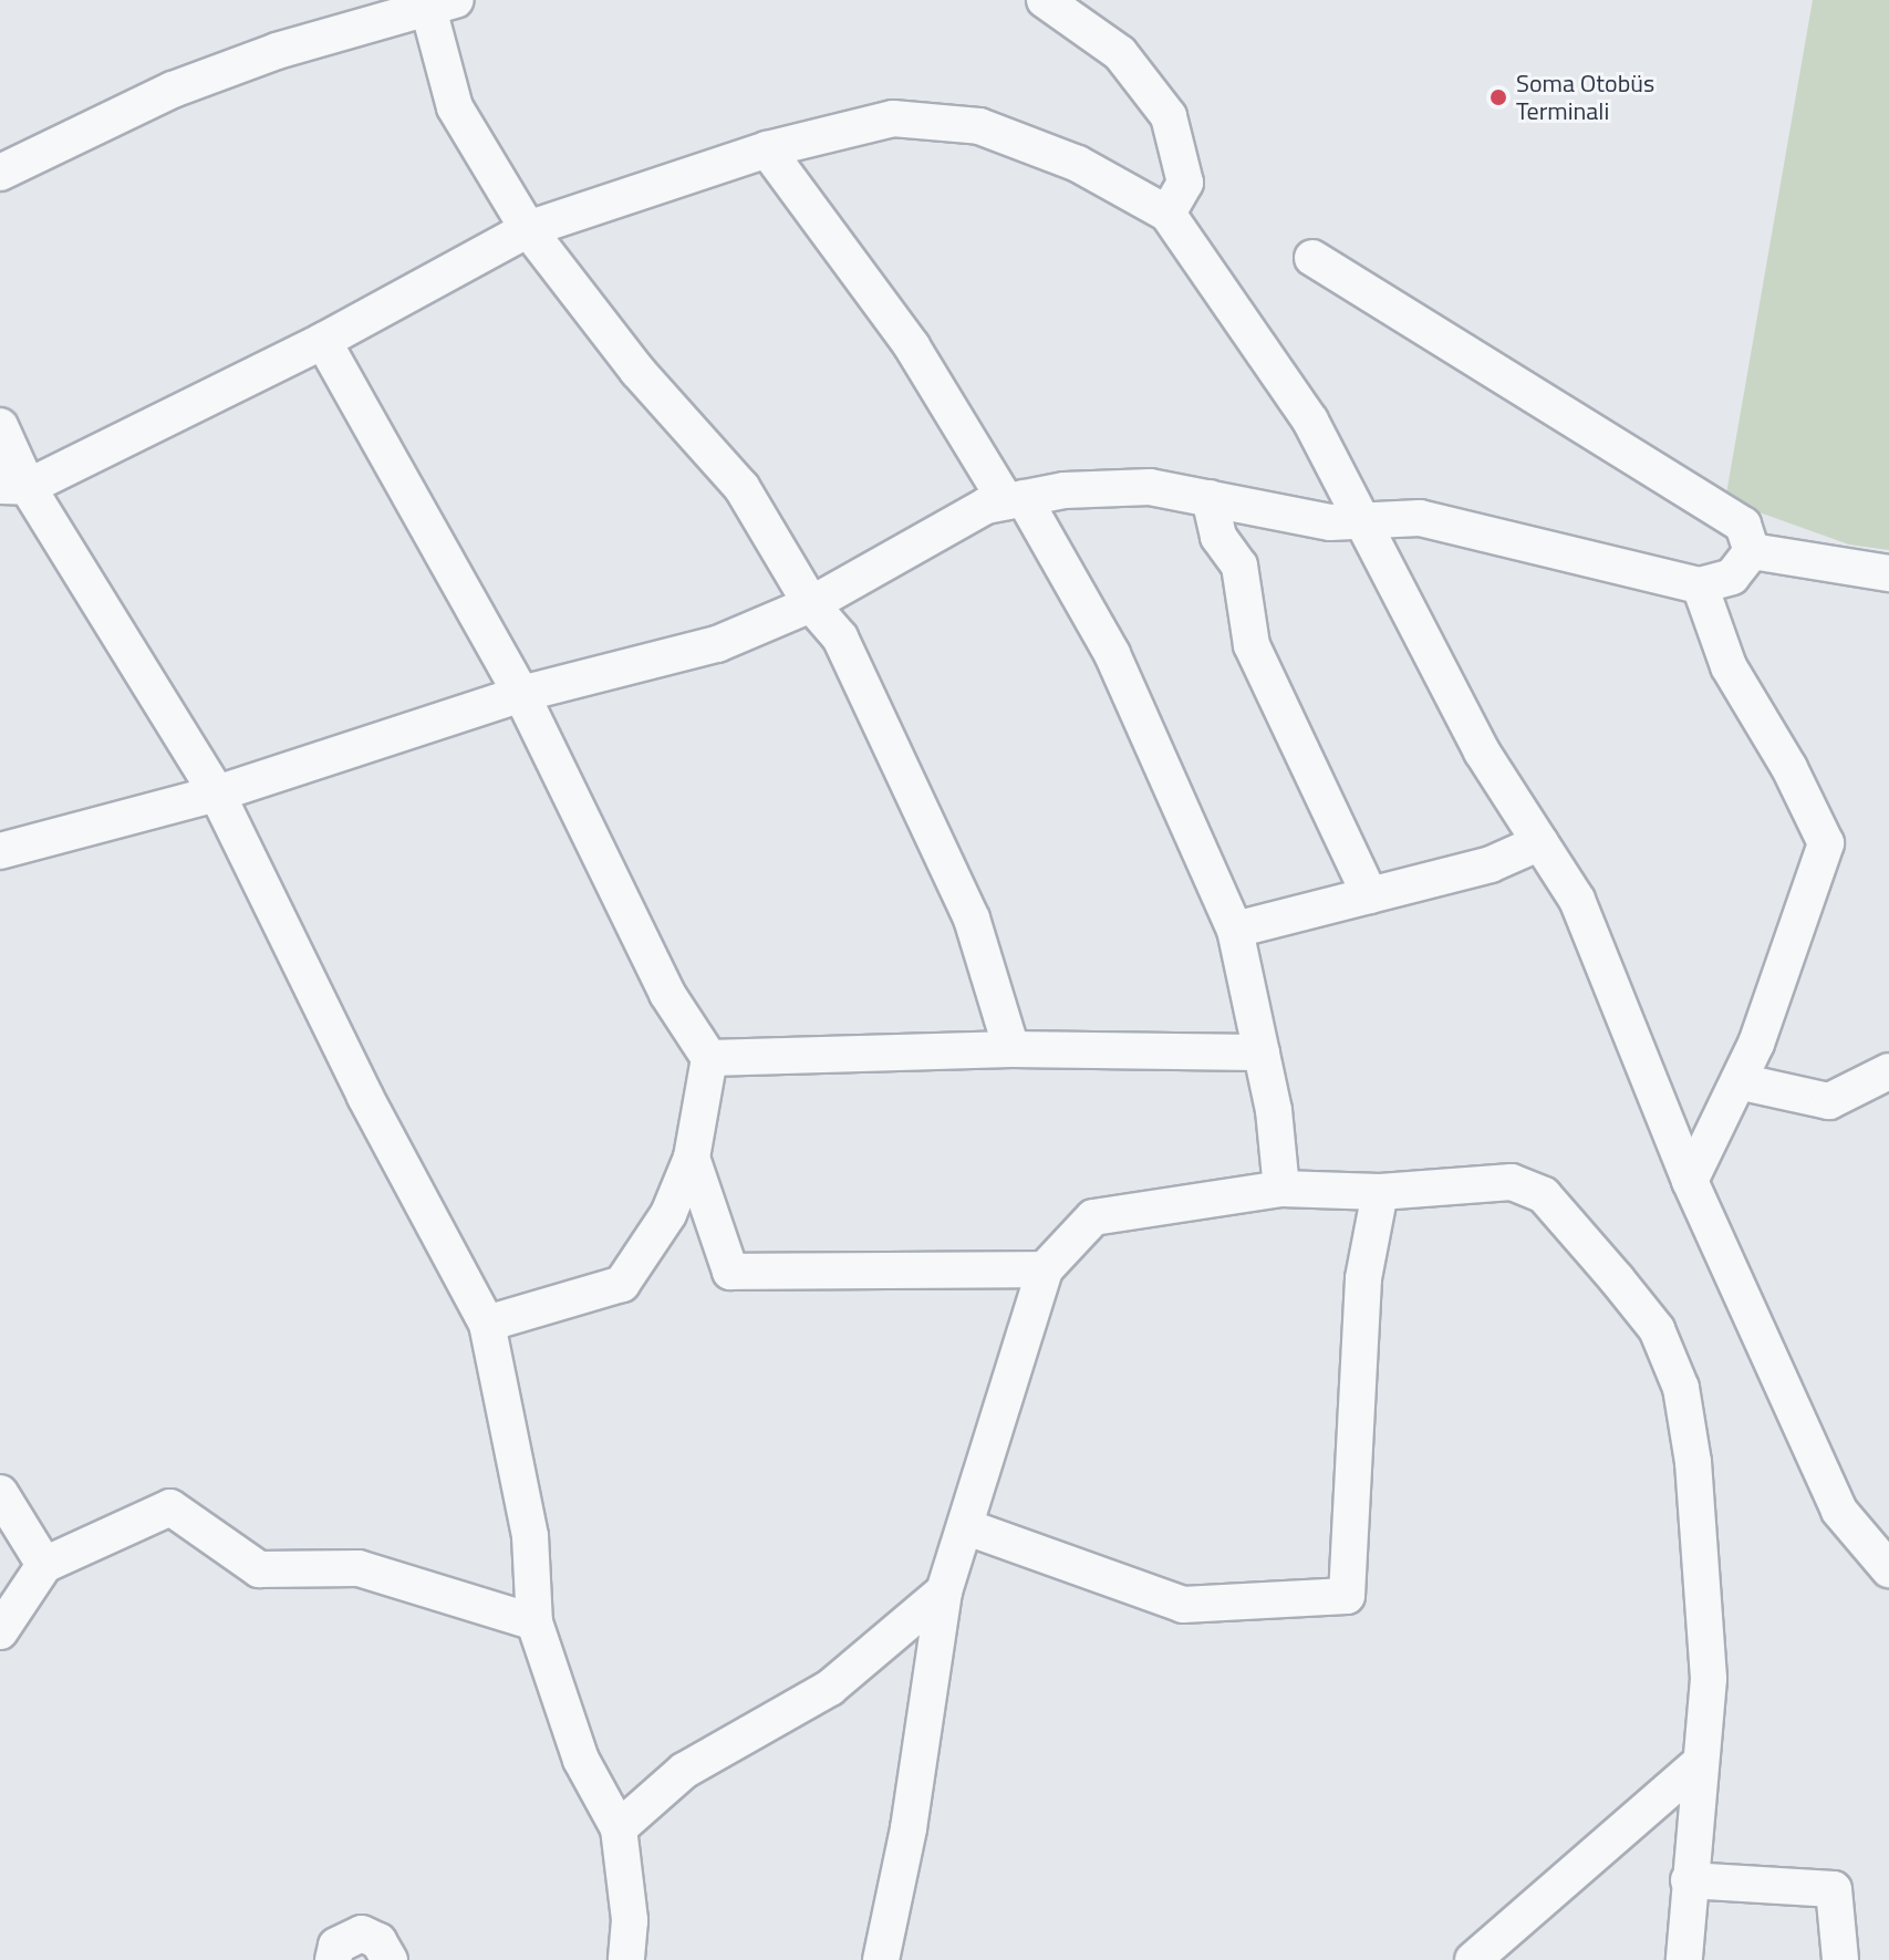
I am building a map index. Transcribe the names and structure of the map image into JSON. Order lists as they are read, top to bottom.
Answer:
{
  "places": ["Soma Otobüs Terminali"]
}
